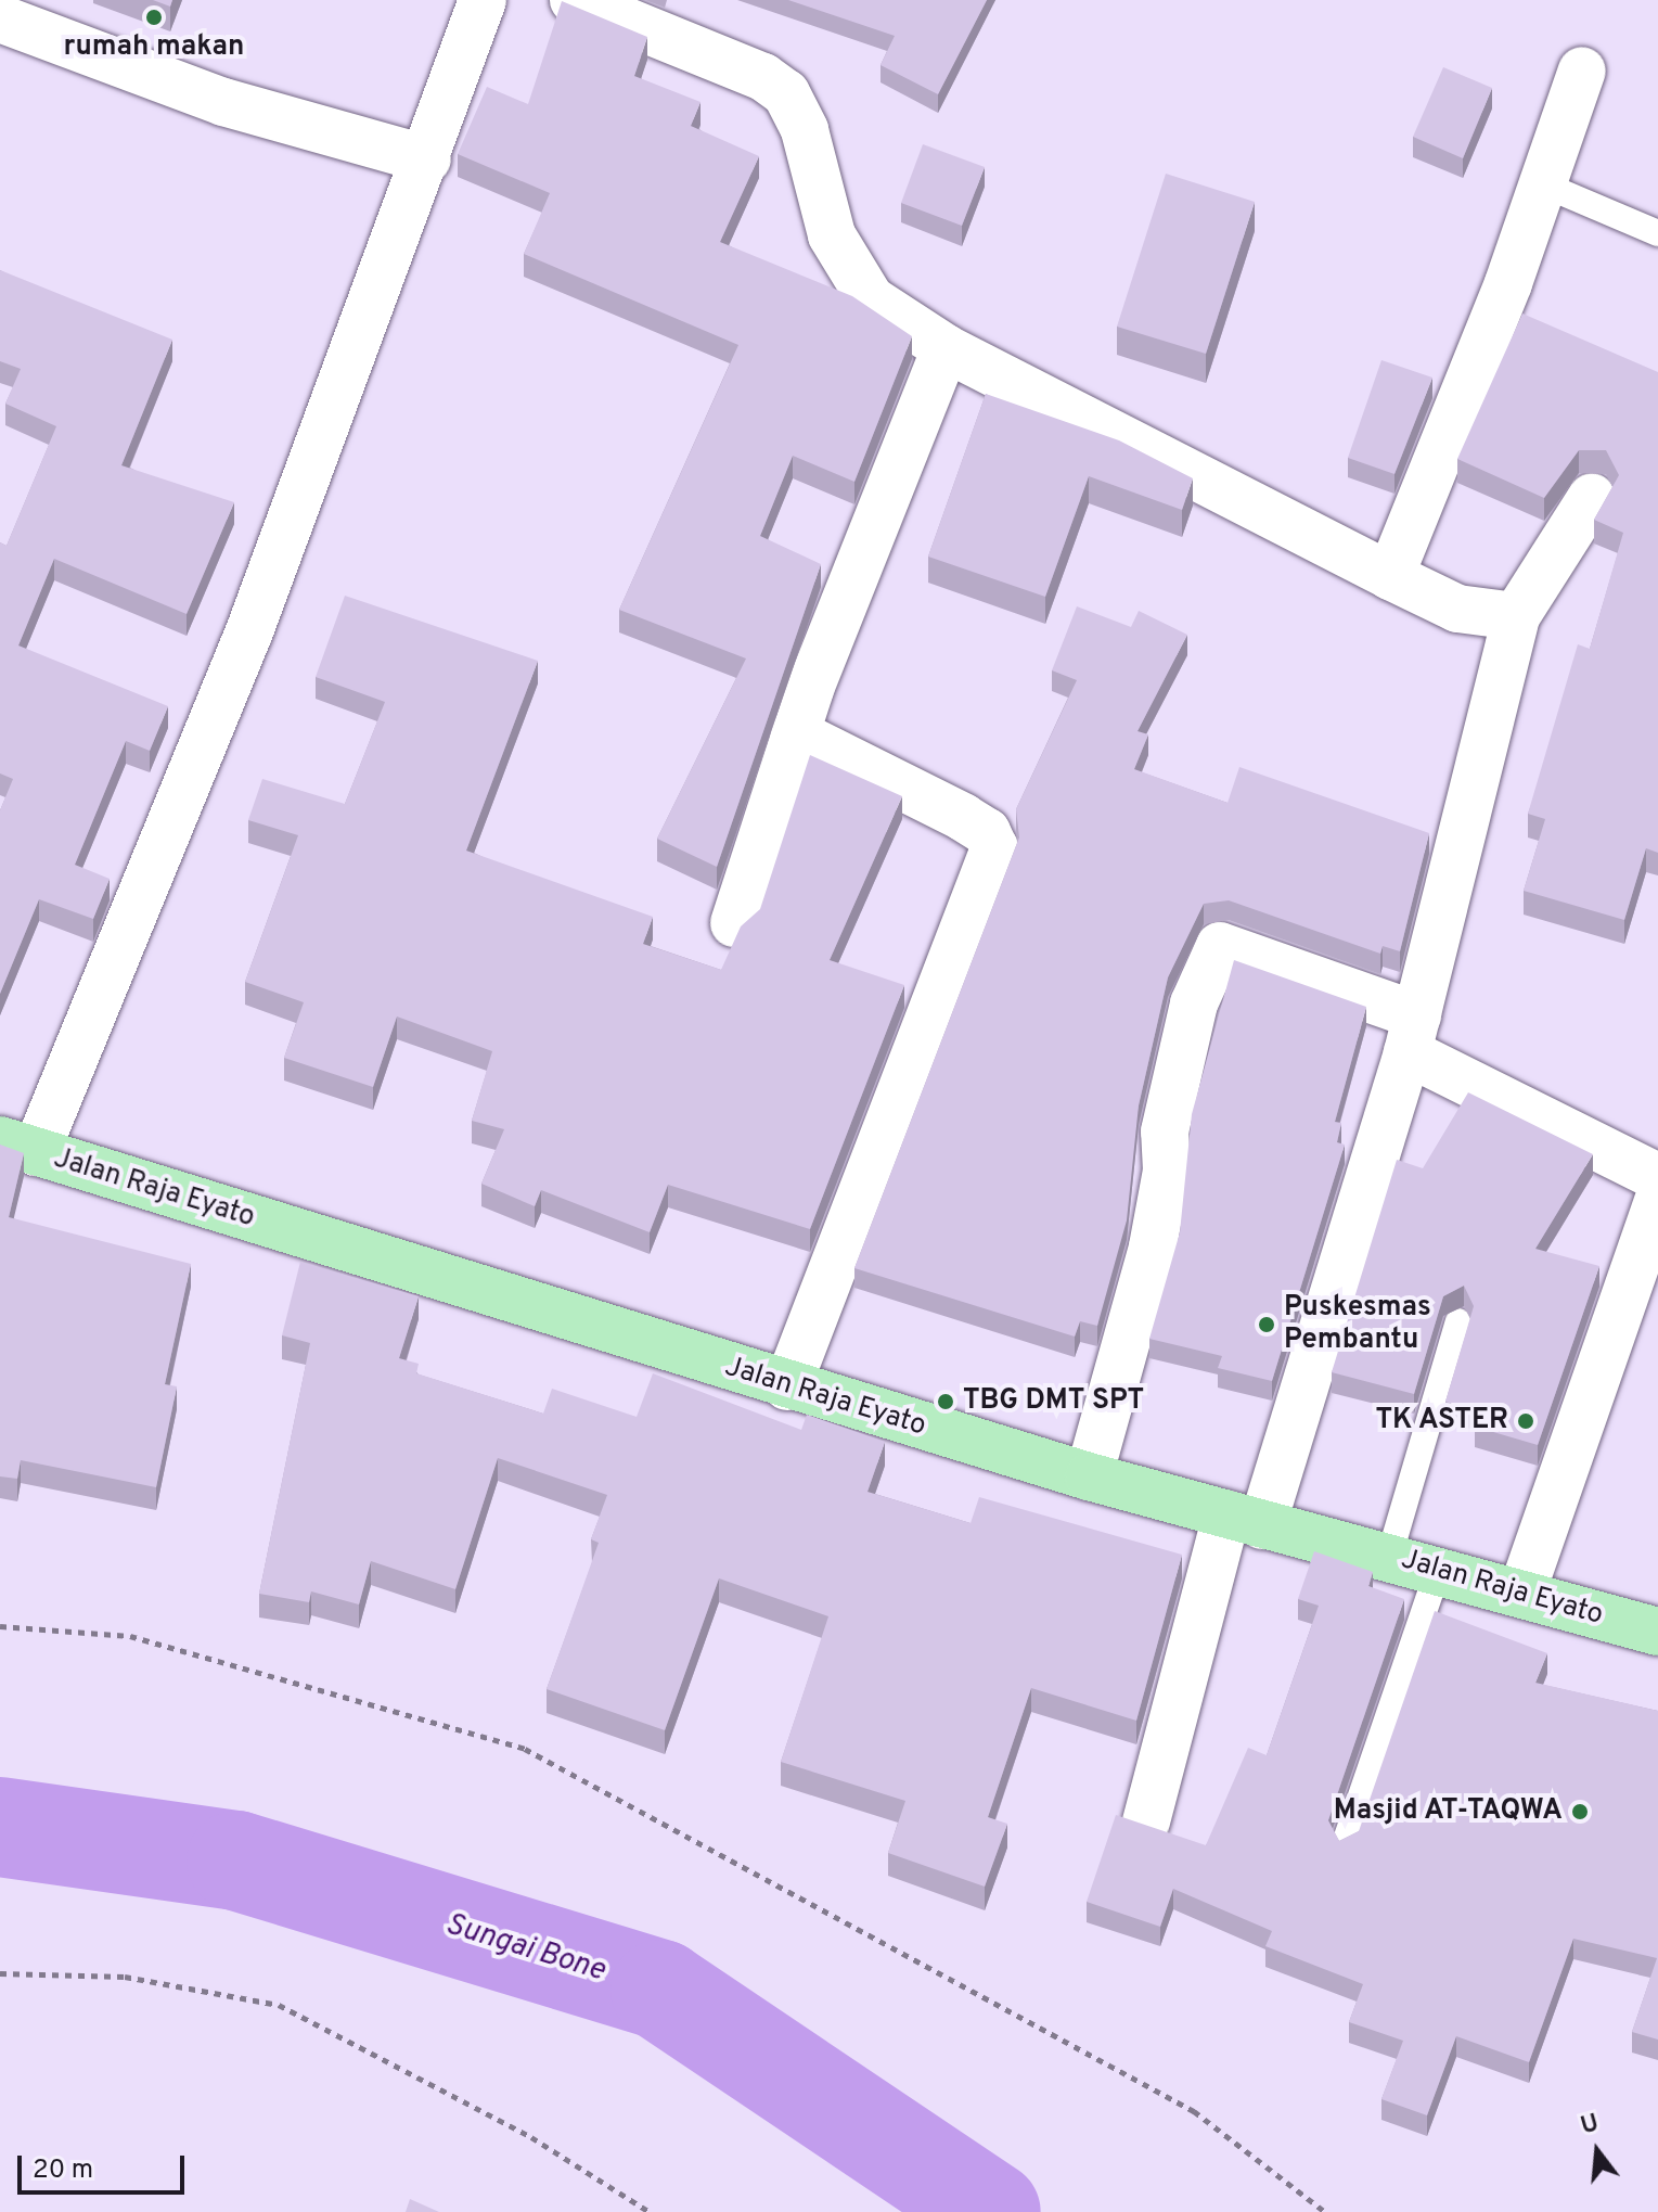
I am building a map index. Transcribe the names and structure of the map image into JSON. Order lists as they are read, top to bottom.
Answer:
{
  "streets": {
    "main road": ["Jalan Raja Eyato"]
  },
  "water": ["Sungai Bone"],
  "places": [
    "rumah makan",
    "Puskesmas Pembantu",
    "TBG DMT SPT",
    "TK ASTER",
    "Masjid AT-TAQWA"
  ],
  "scale_bar": "20 m",
  "north": "top"
}
